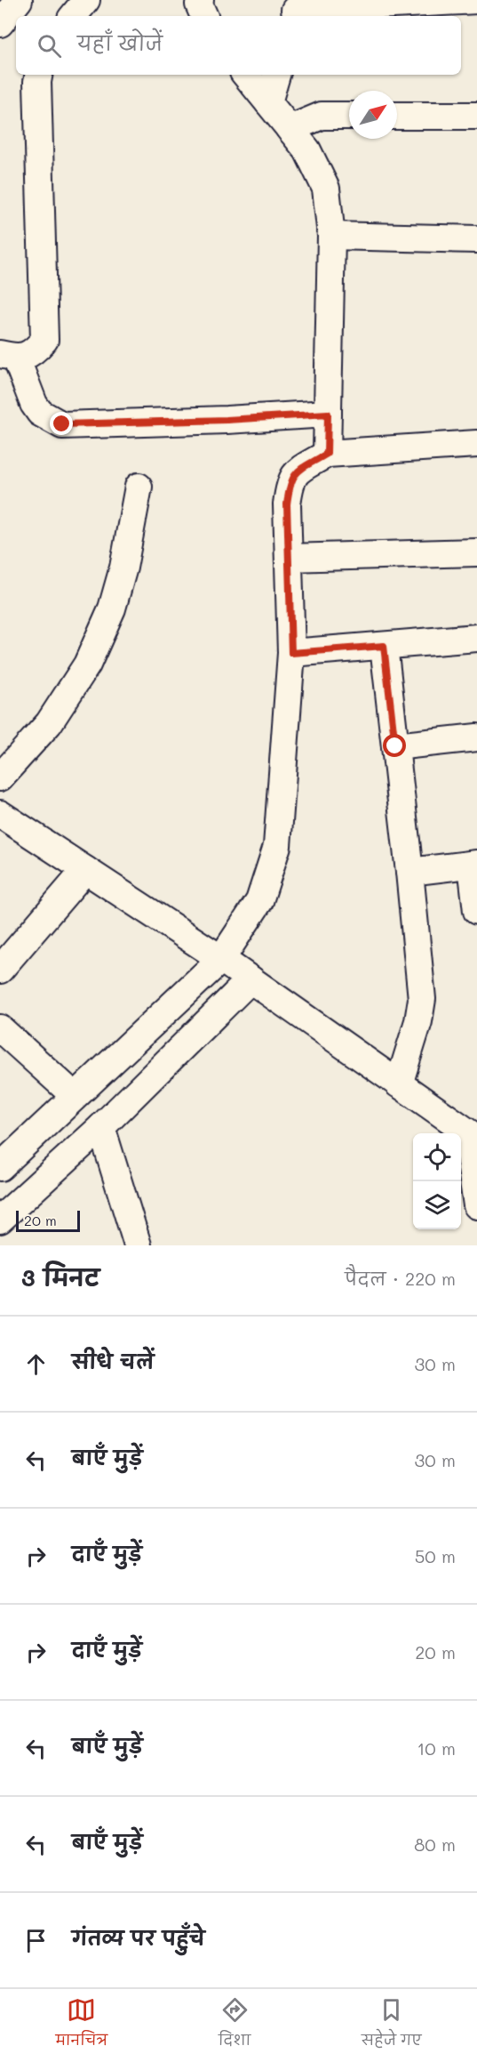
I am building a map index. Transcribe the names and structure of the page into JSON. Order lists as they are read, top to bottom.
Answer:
{
  "scale_bar": "20 m",
  "north": "top right",
  "page": {
    "search": "यहाँ खोजें",
    "scale": "20 m",
    "heading": ["3 मिनट", "पैदल · 220 m"],
    "list": [
      ["सीधे चलें", "30 m"],
      ["बाएँ मुड़ें", "30 m"],
      ["दाएँ मुड़ें", "50 m"],
      ["दाएँ मुड़ें", "20 m"],
      ["बाएँ मुड़ें", "10 m"],
      ["बाएँ मुड़ें", "80 m"],
      "गंतव्य पर पहुँचे"
    ],
    "nav": ["मानचित्र", "दिशा", "सहेजे गए"]
  }
}
